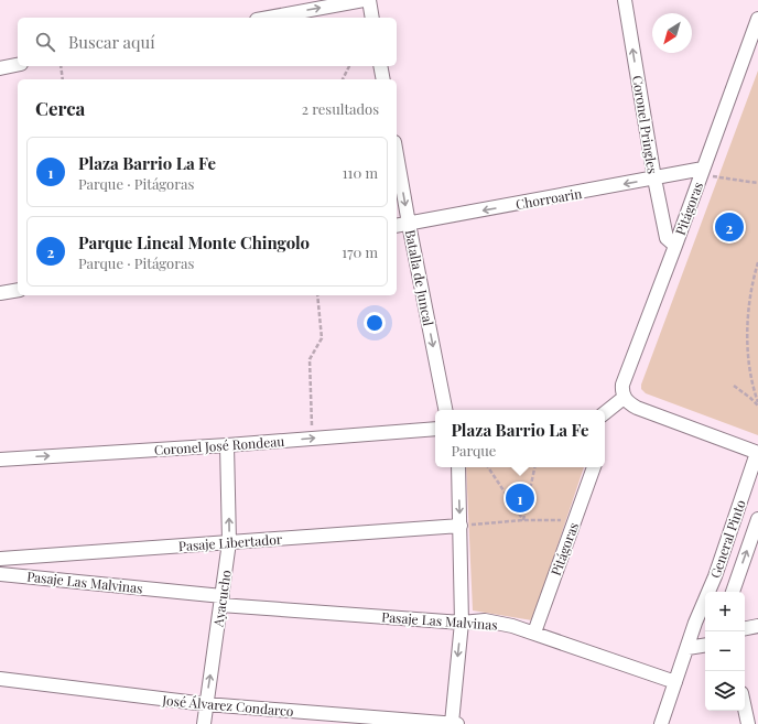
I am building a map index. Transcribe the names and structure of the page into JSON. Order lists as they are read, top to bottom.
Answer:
{
  "streets": {
    "street": [
      "Coronel Pringles",
      "Chorroarin",
      "Pitágoras",
      "Batalla de Juncal",
      "Coronel José Rondeau",
      "General Pinto",
      "Pasaje Libertador",
      "Pasaje Las Malvinas",
      "Ayacucho",
      "José Álvarez Condarco"
    ]
  },
  "crossings": [
    ["Coronel Pringles", "Chorroarin"],
    ["Coronel Pringles", "Pitágoras"],
    ["Chorroarin", "Pitágoras"],
    ["Chorroarin", "Batalla de Juncal"],
    ["Pitágoras", "Pasaje Las Malvinas"],
    ["Coronel José Rondeau", "Ayacucho"],
    ["General Pinto", "Pasaje Las Malvinas"],
    ["Pasaje Libertador", "Ayacucho"],
    ["Pasaje Las Malvinas", "Ayacucho"],
    ["Ayacucho", "José Álvarez Condarco"]
  ],
  "one_way": [
    "Coronel Pringles",
    "Chorroarin",
    "Batalla de Juncal",
    "Coronel José Rondeau",
    "Ayacucho"
  ],
  "north": "bottom left",
  "page": {
    "search": "Buscar aquí",
    "heading": ["Cerca", "2 resultados"],
    "list": [
      {
        "mark": "1",
        "name": "Plaza Barrio La Fe",
        "note": "Parque · Pitágoras",
        "value": "110 m"
      },
      {
        "mark": "2",
        "name": "Parque Lineal Monte Chingolo",
        "note": "Parque · Pitágoras",
        "value": "170 m"
      }
    ],
    "pins": ["2", "1"],
    "popup": ["Plaza Barrio La Fe", "Parque"],
    "map_buttons": ["+", "−"]
  }
}
